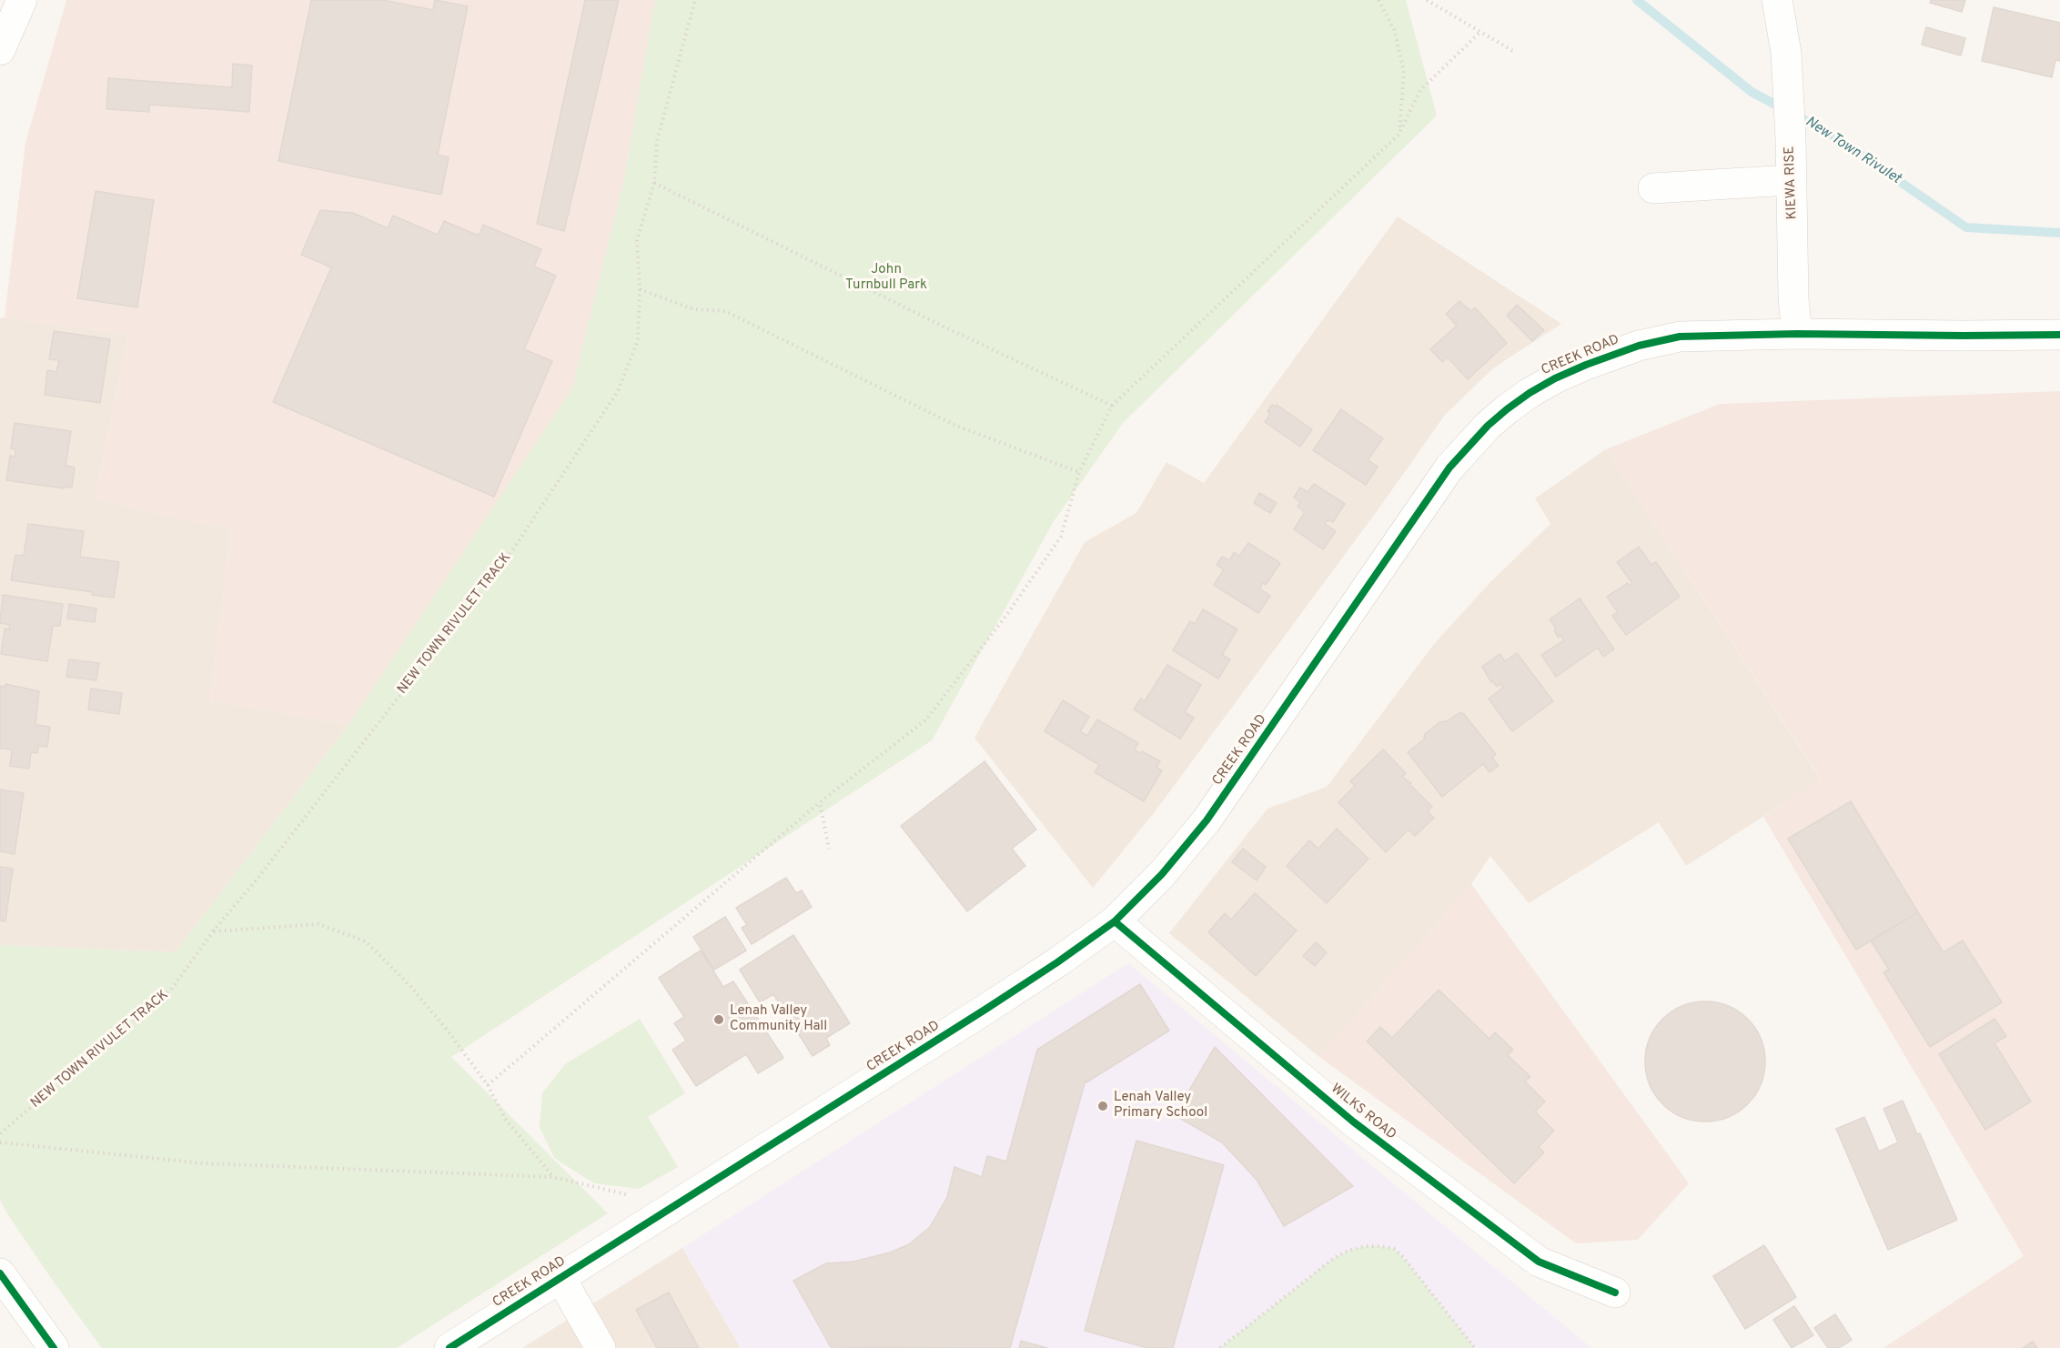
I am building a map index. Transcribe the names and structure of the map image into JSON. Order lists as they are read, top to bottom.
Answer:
{
  "streets": {
    "street": ["KIEWA RISE", "CREEK ROAD", "WILKS ROAD"],
    "path": ["NEW TOWN RIVULET TRACK"]
  },
  "crossings": [
    ["KIEWA RISE", "CREEK ROAD"],
    ["CREEK ROAD", "WILKS ROAD"]
  ],
  "water": ["New Town Rivulet"],
  "parks": ["John Turnbull Park"],
  "places": ["Lenah Valley Community Hall", "Lenah Valley Primary School"]
}
